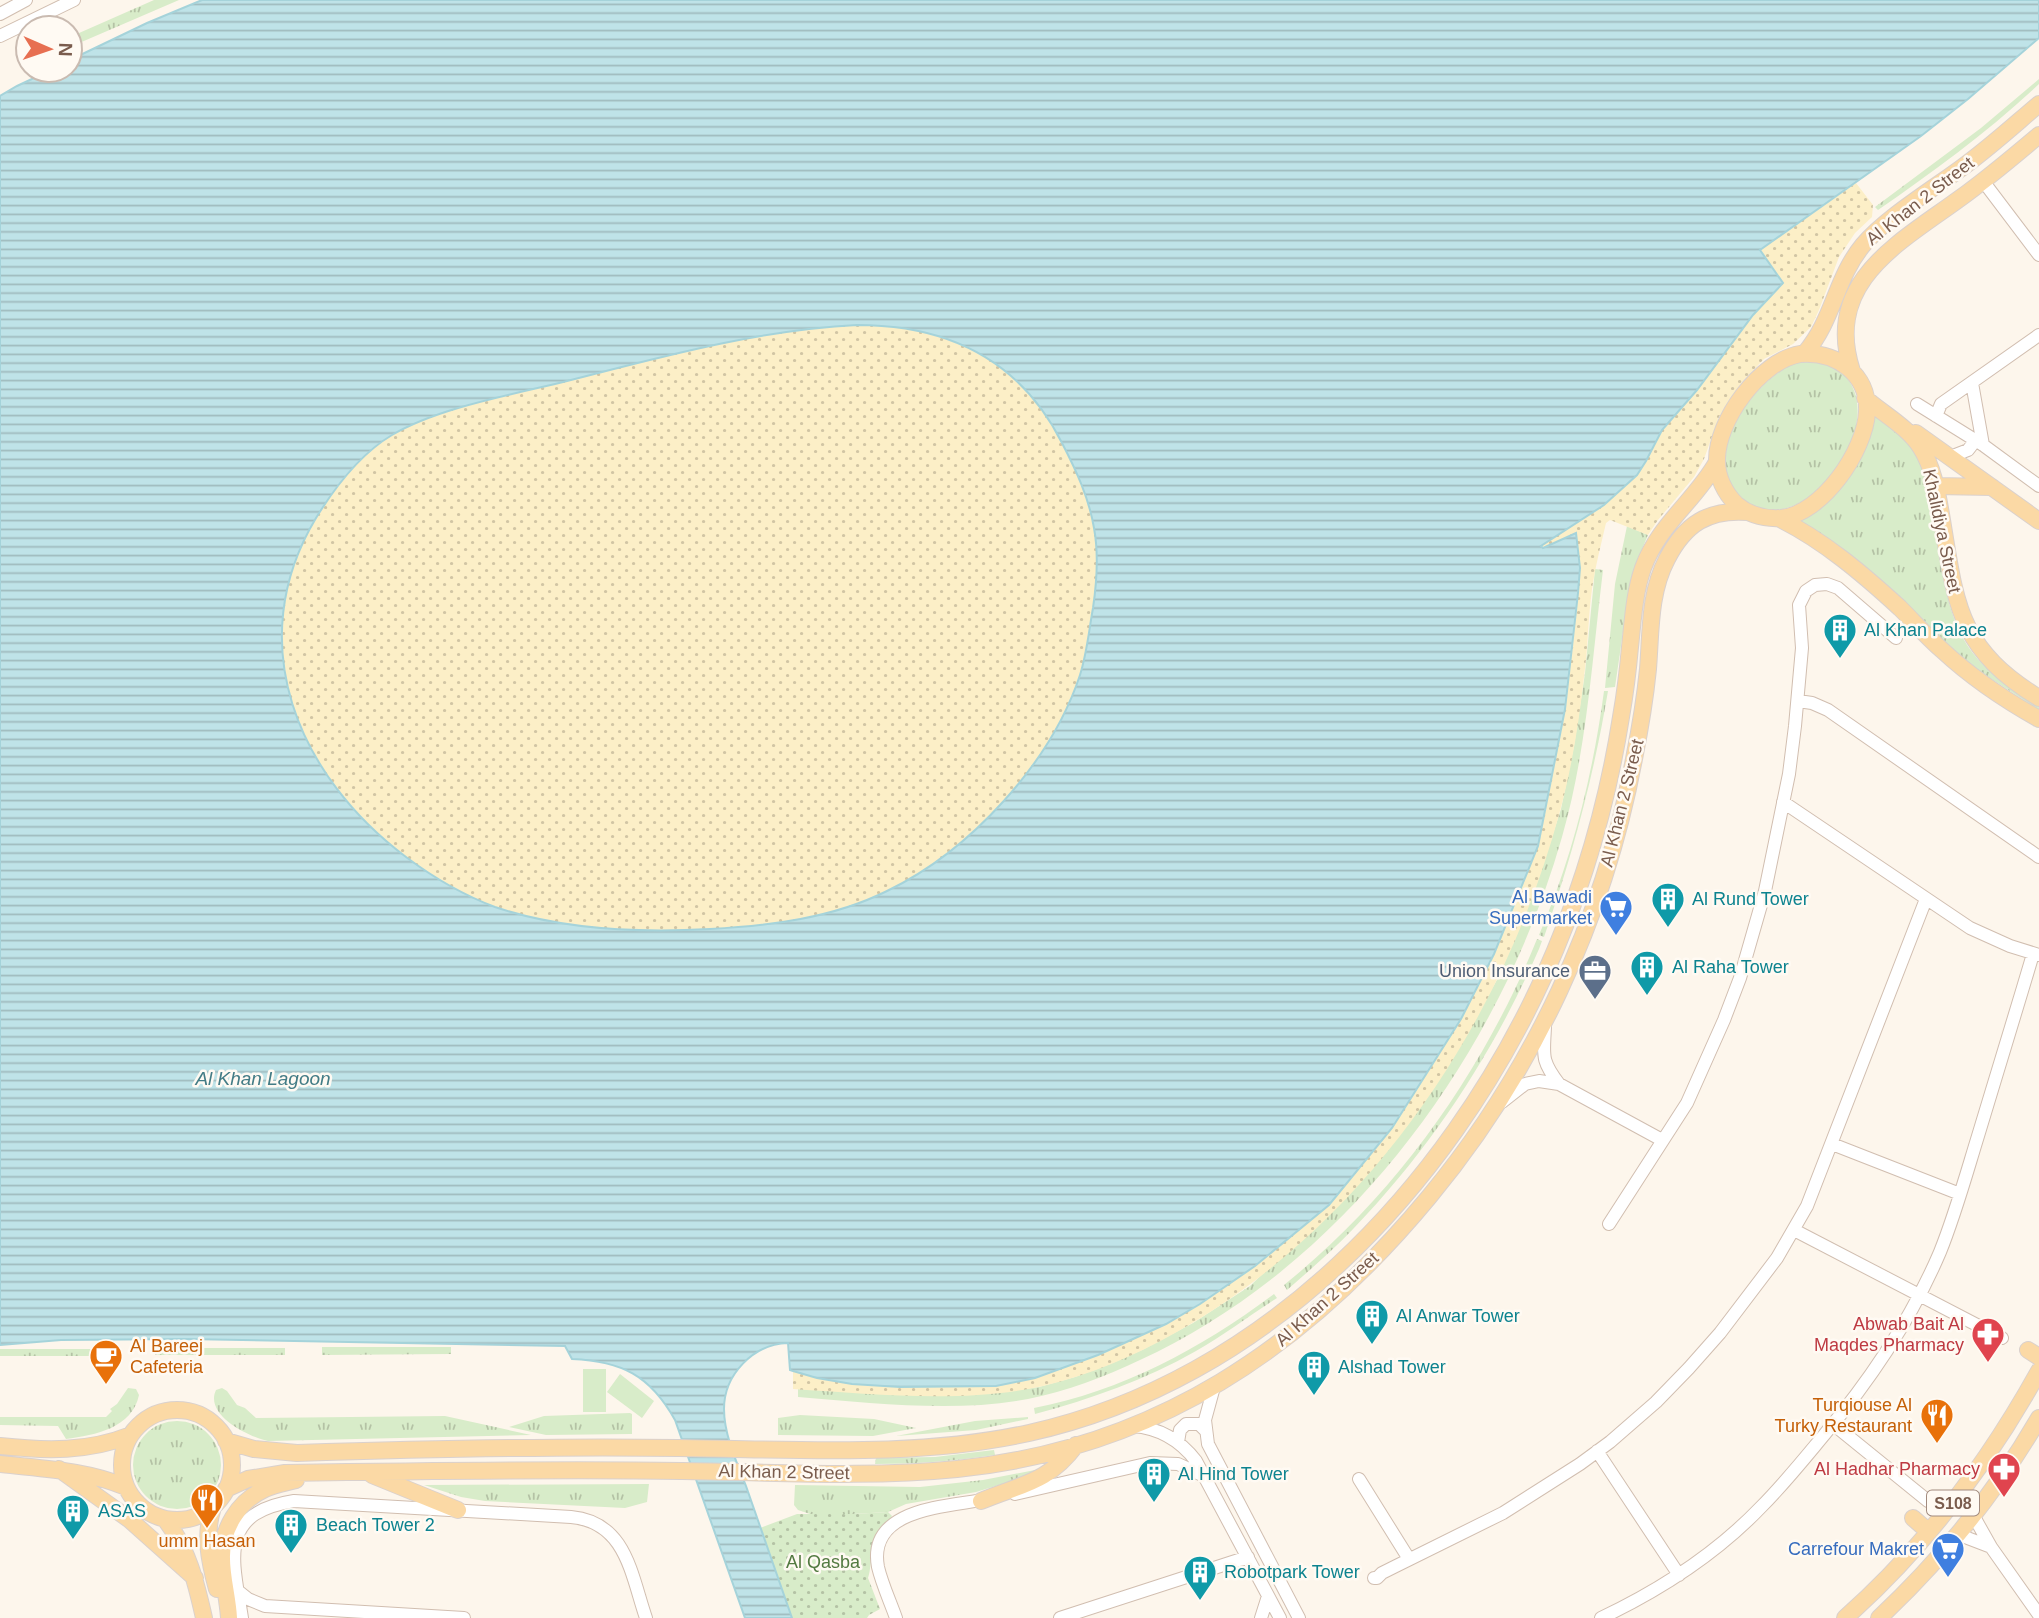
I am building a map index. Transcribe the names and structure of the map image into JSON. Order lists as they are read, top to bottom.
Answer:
{
  "streets": {
    "main road": ["Al Khan 2 Street", "Khalidiya Street", "S108"]
  },
  "crossings": [
    ["Al Khan 2 Street", "Khalidiya Street"]
  ],
  "water": ["Al Khan Lagoon"],
  "parks": ["Al Qasba"],
  "places": {
    "building": [
      "Al Khan Palace",
      "Al Rund Tower",
      "Al Raha Tower",
      "Al Anwar Tower",
      "Alshad Tower",
      "Al Hind Tower",
      "ASAS",
      "Beach Tower 2",
      "Robotpark Tower"
    ],
    "supermarket": ["Al Bawadi Supermarket", "Carrefour Makret"],
    "office": ["Union Insurance"],
    "pharmacy": ["Abwab Bait Al Maqdes Pharmacy", "Al Hadhar Pharmacy"],
    "cafe": ["Al Bareej Cafeteria"],
    "restaurant": ["Turqiouse Al Turky Restaurant", "umm Hasan"]
  },
  "north": "right"
}
